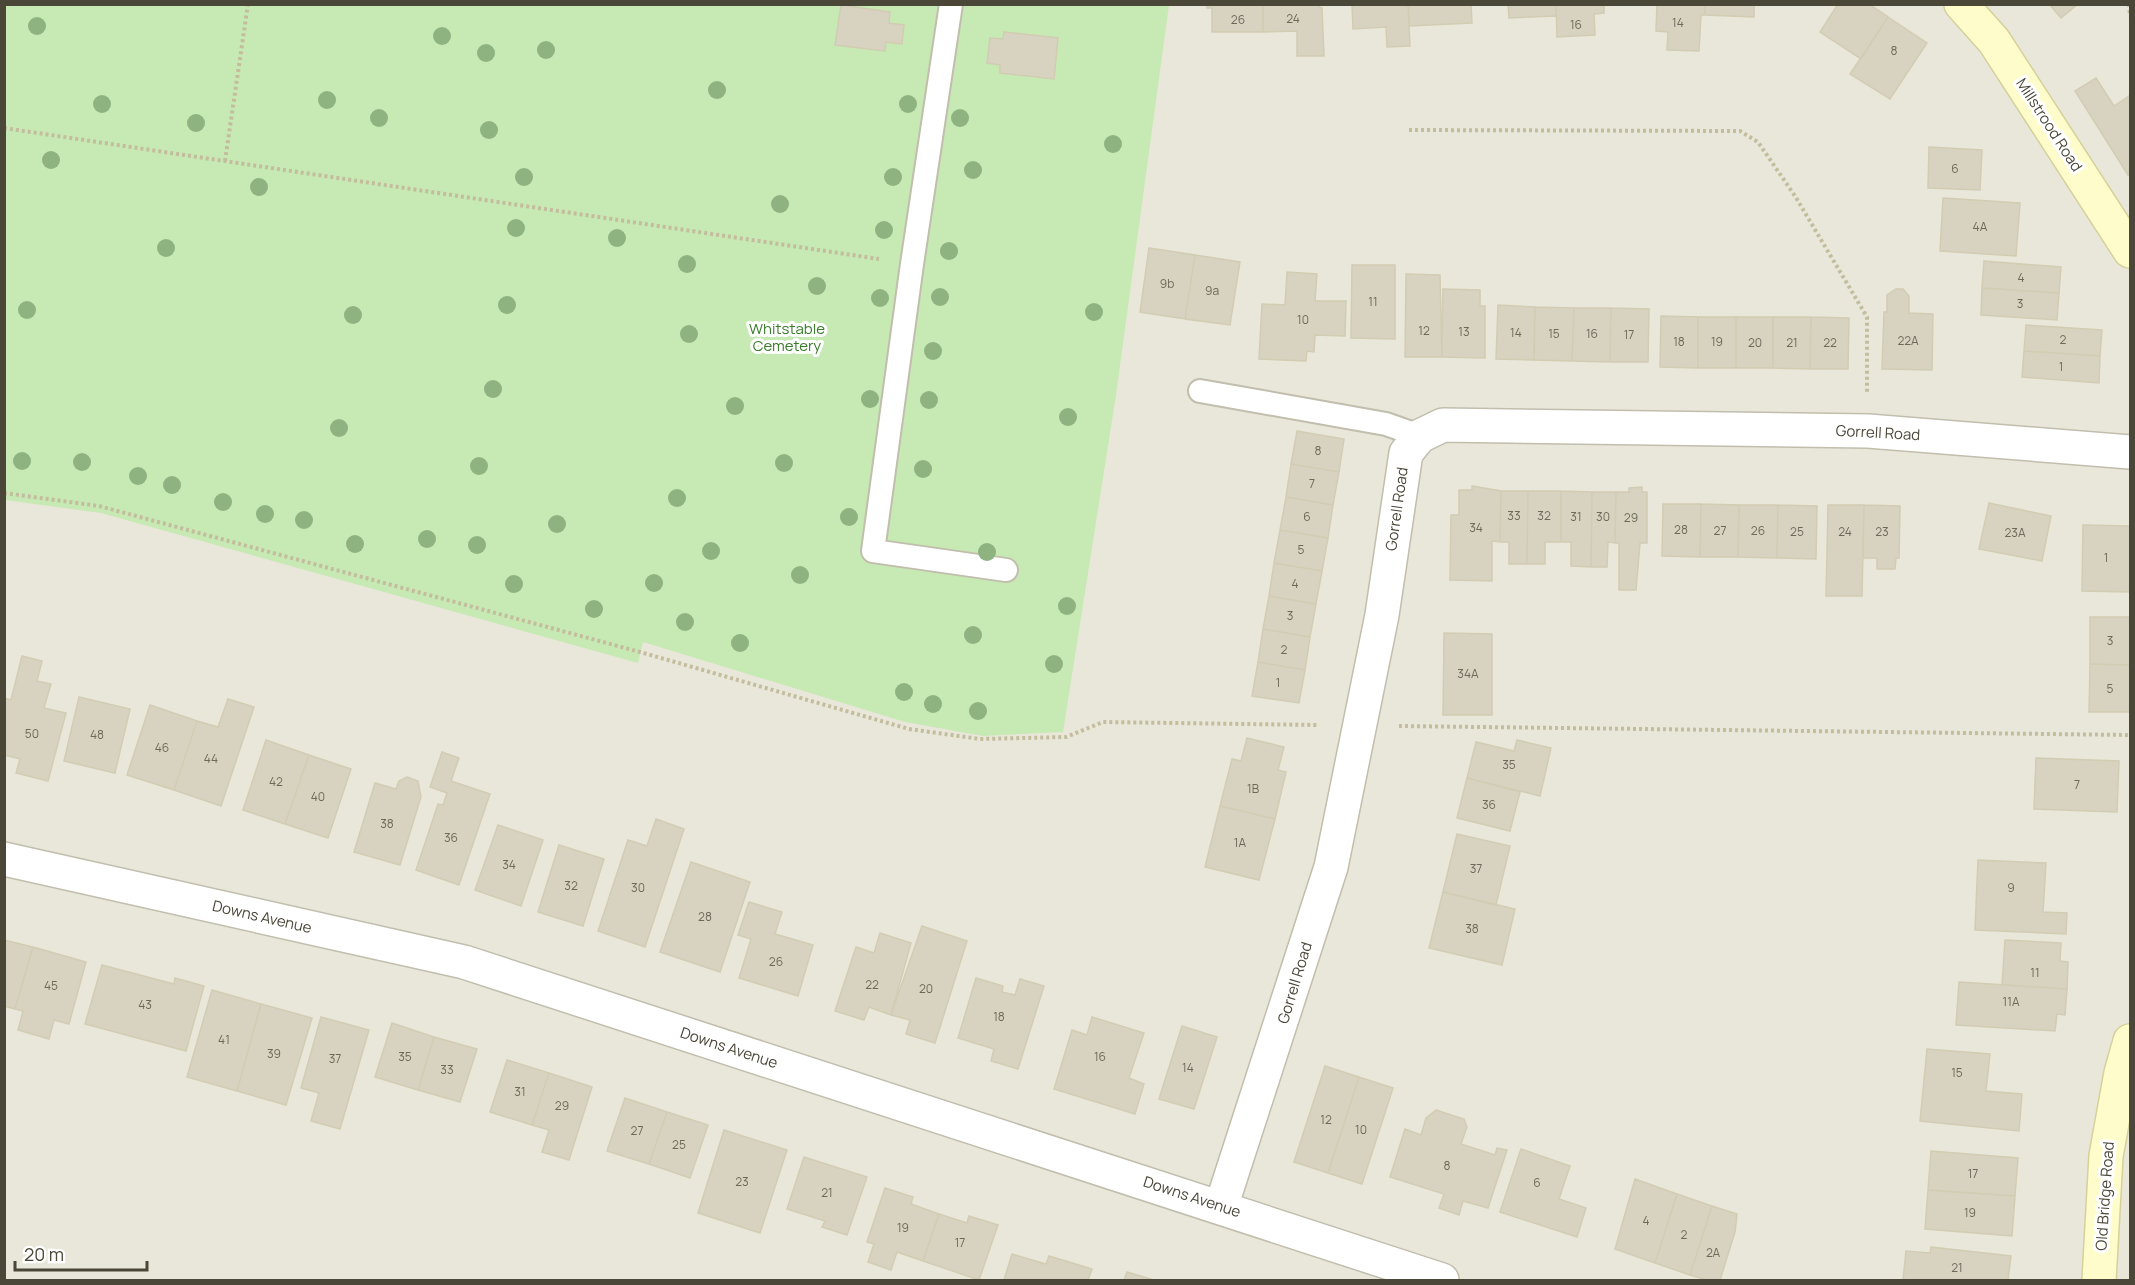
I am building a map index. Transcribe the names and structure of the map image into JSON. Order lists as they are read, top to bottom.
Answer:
{
  "streets": {
    "street": [
      "Millstrood Road",
      "Gorrell Road",
      "Downs Avenue",
      "Old Bridge Road"
    ]
  },
  "crossings": [
    ["Gorrell Road", "Downs Avenue"]
  ],
  "parks": ["Whitstable Cemetery"],
  "house_numbers": [
    "24",
    "26",
    "14",
    "16",
    "8",
    "6",
    "4A",
    "4",
    "9b",
    "9a",
    "11",
    "3",
    "10",
    "12",
    "13",
    "14",
    "15",
    "16",
    "17",
    "2",
    "22A",
    "18",
    "19",
    "20",
    "21",
    "22",
    "1",
    "8",
    "7",
    "33",
    "32",
    "6",
    "31",
    "30",
    "29",
    "34",
    "28",
    "27",
    "26",
    "25",
    "24",
    "23",
    "23A",
    "5",
    "1",
    "4",
    "3",
    "3",
    "2",
    "34A",
    "1",
    "5",
    "50",
    "48",
    "46",
    "44",
    "35",
    "42",
    "7",
    "1B",
    "40",
    "36",
    "38",
    "36",
    "1A",
    "34",
    "37",
    "32",
    "30",
    "9",
    "28",
    "38",
    "26",
    "11",
    "22",
    "45",
    "20",
    "11A",
    "43",
    "18",
    "41",
    "39",
    "35",
    "16",
    "37",
    "14",
    "33",
    "15",
    "31",
    "29",
    "12",
    "10",
    "27",
    "25",
    "8",
    "17",
    "23",
    "6",
    "21",
    "19",
    "4",
    "19",
    "2",
    "17",
    "2A",
    "21"
  ],
  "scale_bar": "20 m"
}
